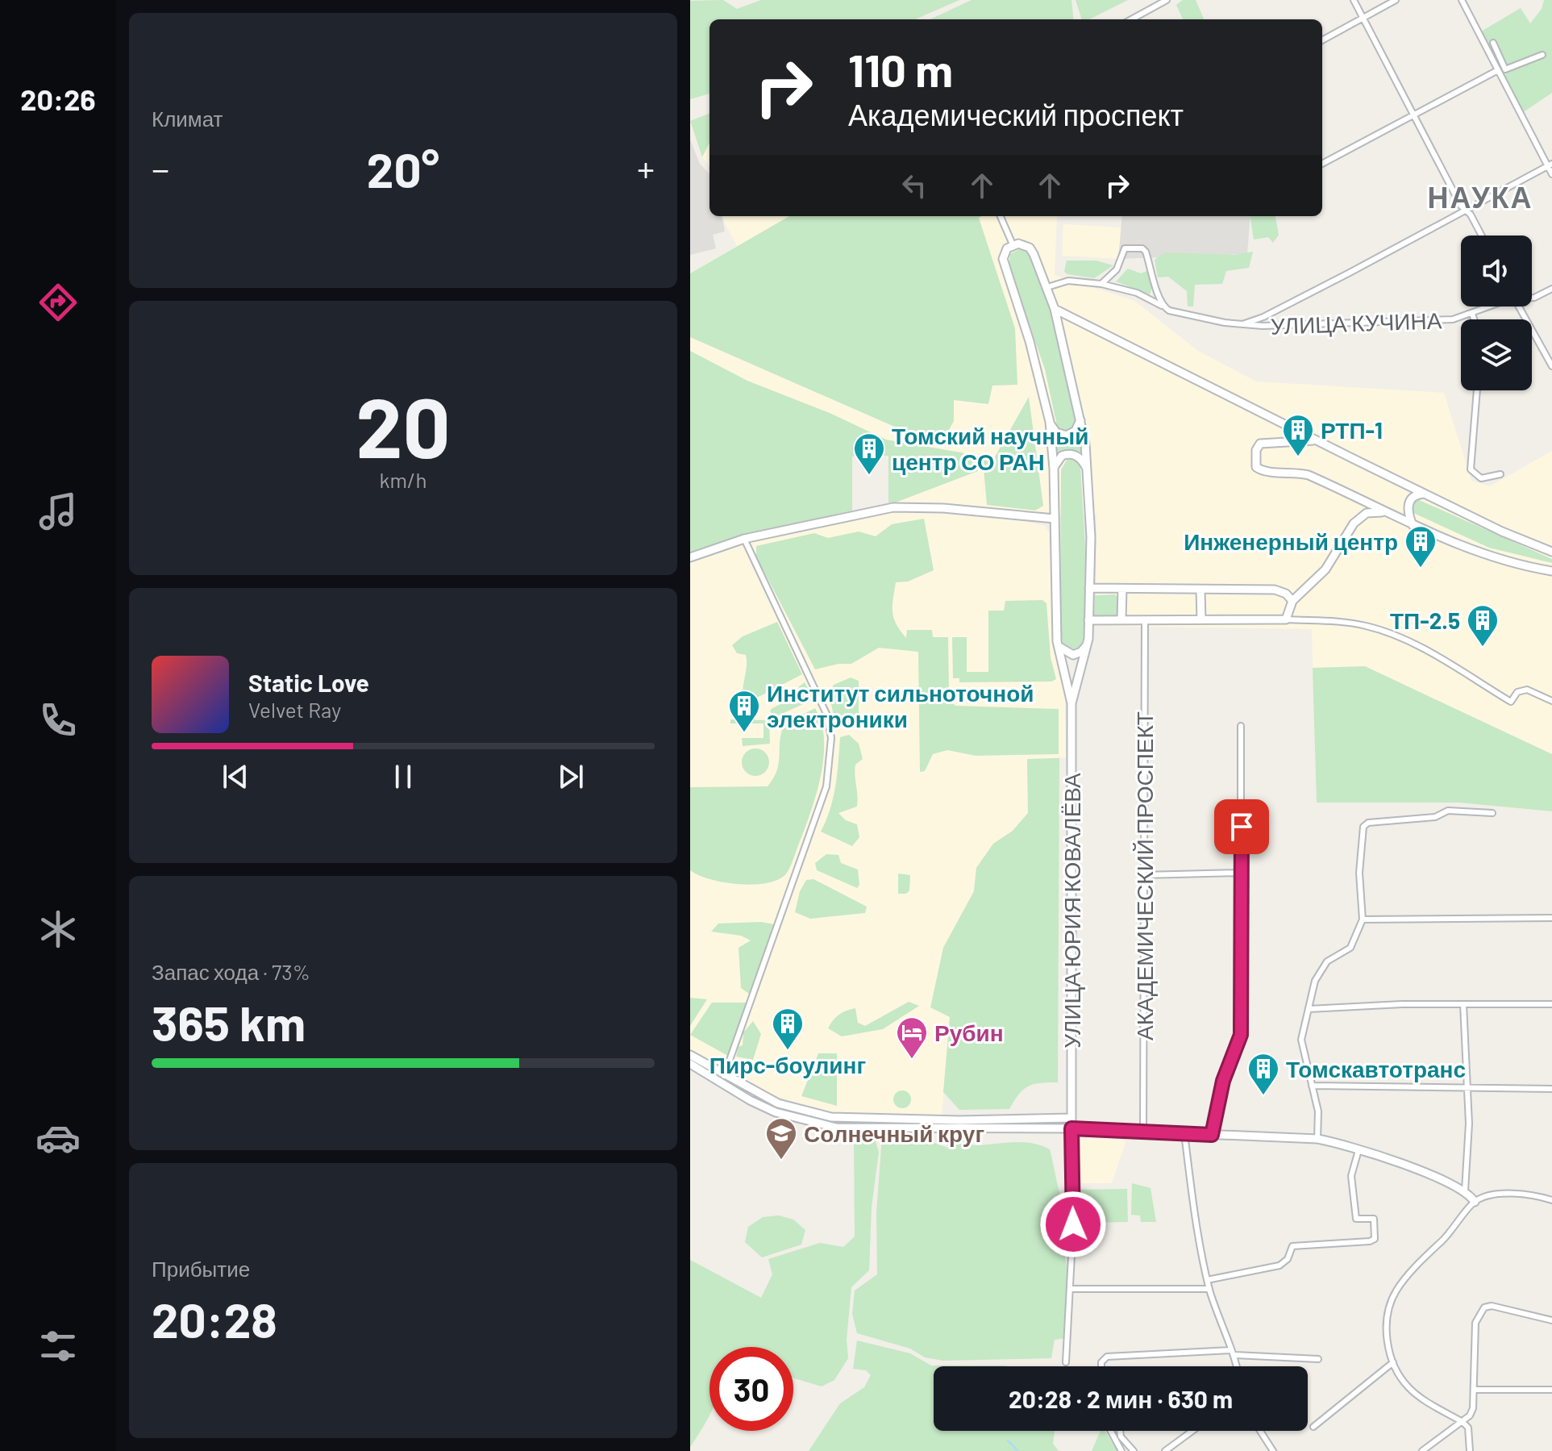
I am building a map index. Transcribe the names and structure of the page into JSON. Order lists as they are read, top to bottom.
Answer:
{
  "streets": {
    "street": ["УЛИЦА КУЧИНА", "АКАДЕМИЧЕСКИЙ ПРОСПЕКТ", "УЛИЦА ЮРИЯ КОВАЛЁВА"]
  },
  "crossings": [
    ["УЛИЦА КУЧИНА", "УЛИЦА ЮРИЯ КОВАЛЁВА"]
  ],
  "districts": ["НАУКА"],
  "places": {
    "building": [
      "РТП-1",
      "Томский научный центр СО РАН",
      "Инженерный центр",
      "ТП-2.5",
      "Институт сильноточной электроники",
      "Пирс-боулинг",
      "Томскавтотранс"
    ],
    "hotel": ["Рубин"],
    "school or university": ["Солнечный круг"]
  },
  "page": {
    "tabs": "20:26",
    "tile": [
      "Климат",
      ["20", "km/h"],
      ["Запас хода · 73%", "365 km"],
      ["Прибытие", "20:28"]
    ],
    "turn": ["110 m", "Академический проспект"],
    "heat": ["−", "20°", "+"],
    "song": ["Static Love", "Velvet Ray"],
    "limit": "30",
    "trip": "20:28 · 2 мин · 630 m"
  }
}
